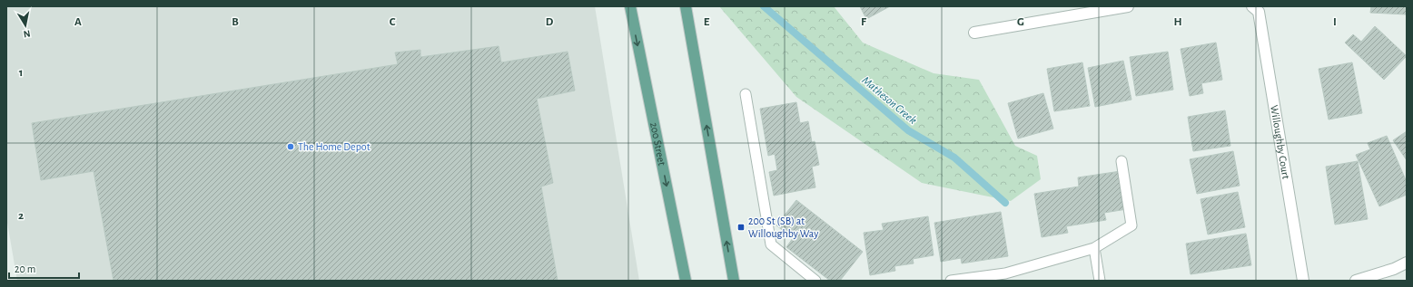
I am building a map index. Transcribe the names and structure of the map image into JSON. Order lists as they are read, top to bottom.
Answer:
{
  "streets": {
    "main road": ["200 Street"],
    "street": ["Willoughby Court"]
  },
  "water": ["Matheson Creek"],
  "places": {
    "other": ["The Home Depot"],
    "transit": ["200 St (SB) at Willoughby Way"]
  },
  "scale_bar": "20 m",
  "north": "bottom",
  "grid": {
    "columns": [
      "A",
      "B",
      "C",
      "D",
      "E",
      "F",
      "G",
      "H",
      "I"
    ],
    "rows": ["1", "2"]
  }
}
